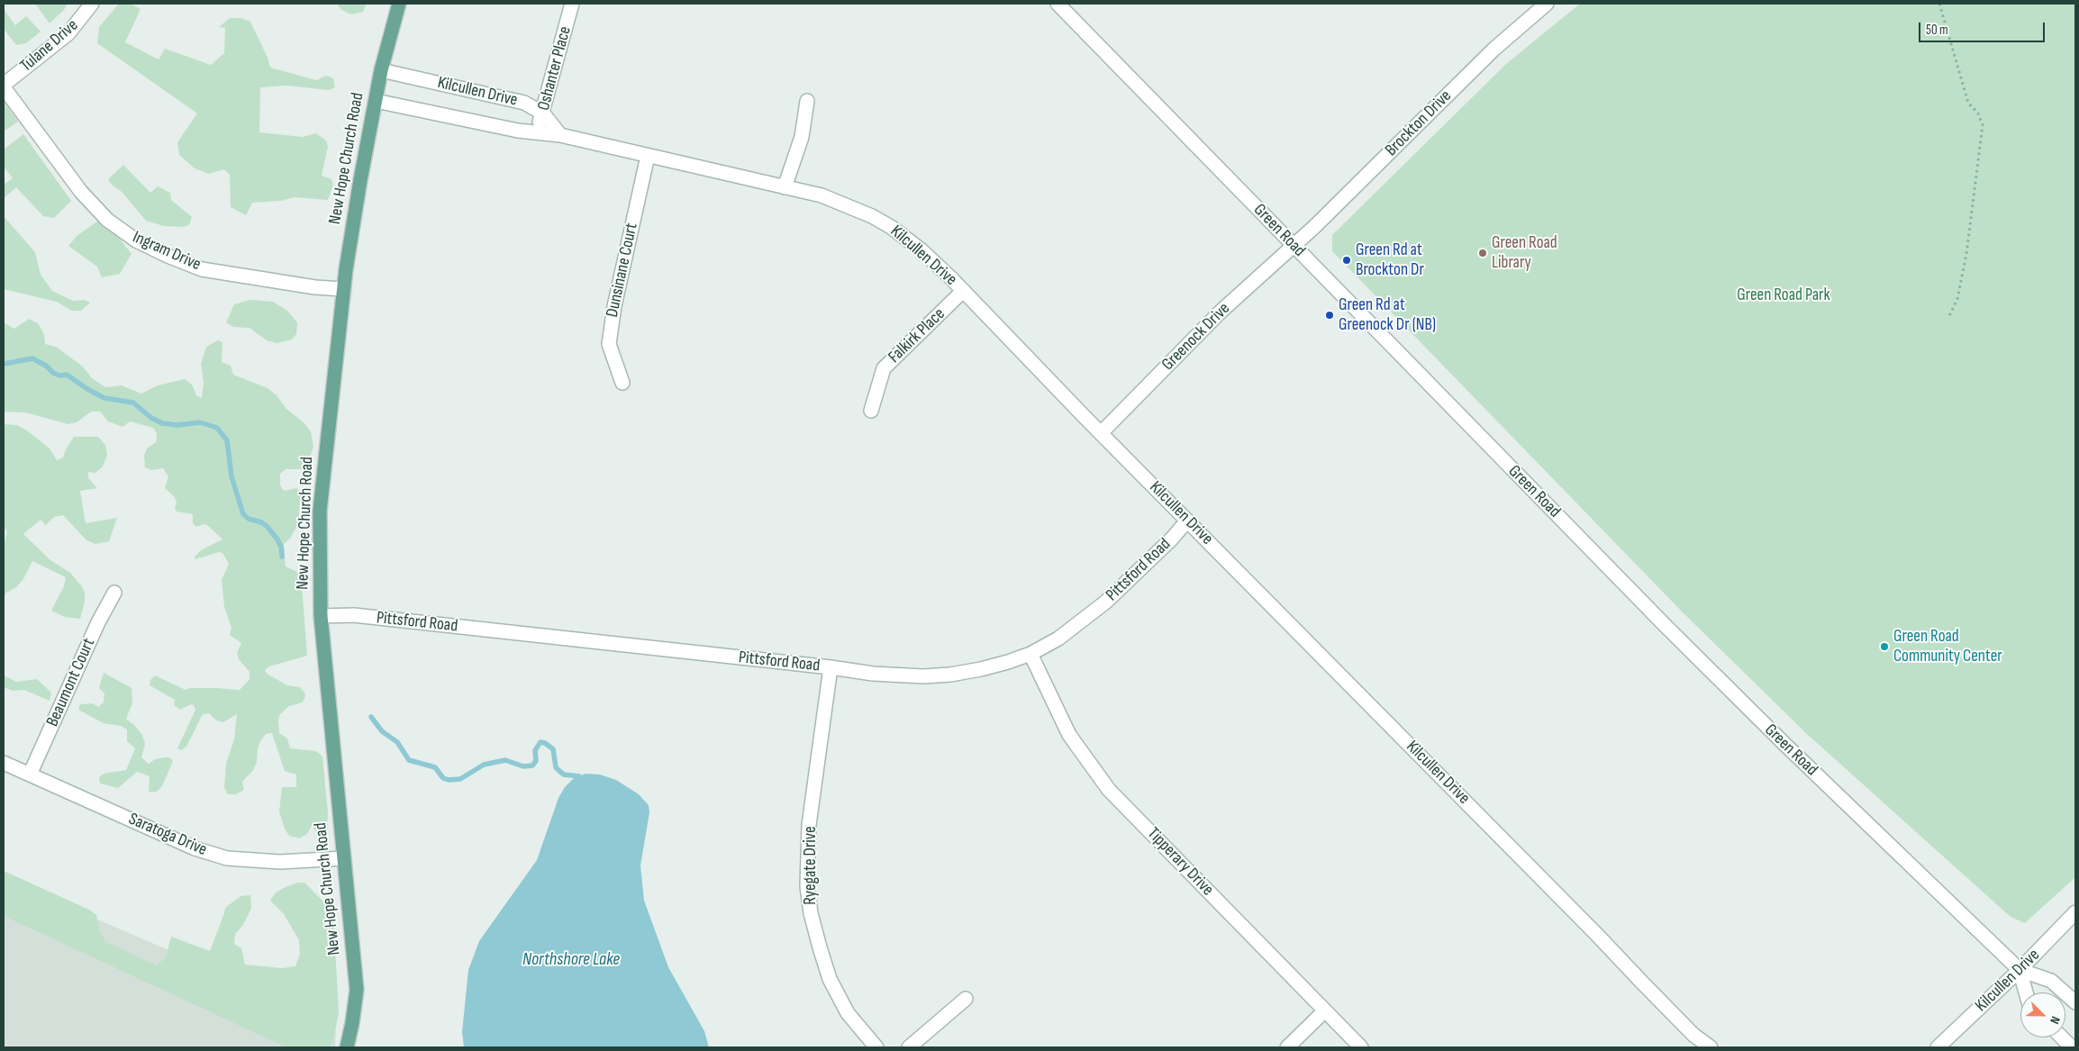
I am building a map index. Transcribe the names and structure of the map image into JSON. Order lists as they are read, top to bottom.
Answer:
{
  "streets": {
    "main road": ["New Hope Church Road"],
    "street": [
      "Tulane Drive",
      "Oshanter Place",
      "Kilcullen Drive",
      "Brockton Drive",
      "Green Road",
      "Ingram Drive",
      "Dunsinane Court",
      "Falkirk Place",
      "Greenock Drive",
      "Pittsford Road",
      "Beaumont Court",
      "Saratoga Drive",
      "Tipperary Drive",
      "Ryegate Drive"
    ]
  },
  "crossings": [
    ["Tulane Drive", "Ingram Drive"],
    ["Oshanter Place", "Kilcullen Drive"],
    ["Kilcullen Drive", "New Hope Church Road"],
    ["Kilcullen Drive", "Green Road"],
    ["Kilcullen Drive", "Dunsinane Court"],
    ["Kilcullen Drive", "Falkirk Place"],
    ["Kilcullen Drive", "Greenock Drive"],
    ["Kilcullen Drive", "Pittsford Road"],
    ["Brockton Drive", "Green Road"],
    ["Brockton Drive", "Greenock Drive"],
    ["New Hope Church Road", "Ingram Drive"],
    ["New Hope Church Road", "Pittsford Road"],
    ["New Hope Church Road", "Saratoga Drive"],
    ["Green Road", "Greenock Drive"],
    ["Pittsford Road", "Tipperary Drive"],
    ["Pittsford Road", "Ryegate Drive"],
    ["Beaumont Court", "Saratoga Drive"]
  ],
  "water": ["Northshore Lake"],
  "parks": ["Green Road Park"],
  "places": [
    "Green Road Library",
    "Green Rd at Brockton Dr",
    "Green Rd at Greenock Dr (NB)",
    "Green Road Community Center"
  ],
  "scale_bar": "50 m",
  "north": "bottom right"
}
